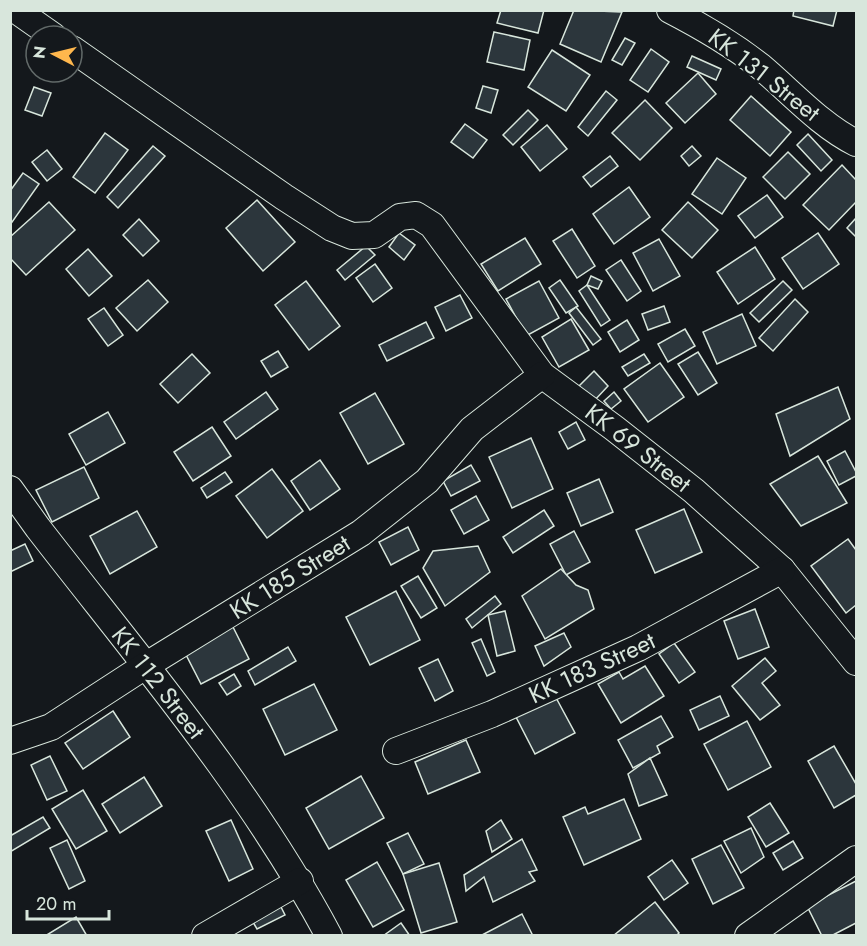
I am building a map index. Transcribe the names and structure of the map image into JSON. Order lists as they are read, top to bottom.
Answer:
{
  "streets": {
    "street": [
      "KK 131 Street",
      "KK 69 Street",
      "KK 185 Street",
      "KK 183 Street",
      "KK 112 Street"
    ]
  },
  "crossings": [
    ["KK 69 Street", "KK 185 Street"],
    ["KK 69 Street", "KK 183 Street"],
    ["KK 185 Street", "KK 112 Street"]
  ],
  "scale_bar": "20 m",
  "north": "left"
}
